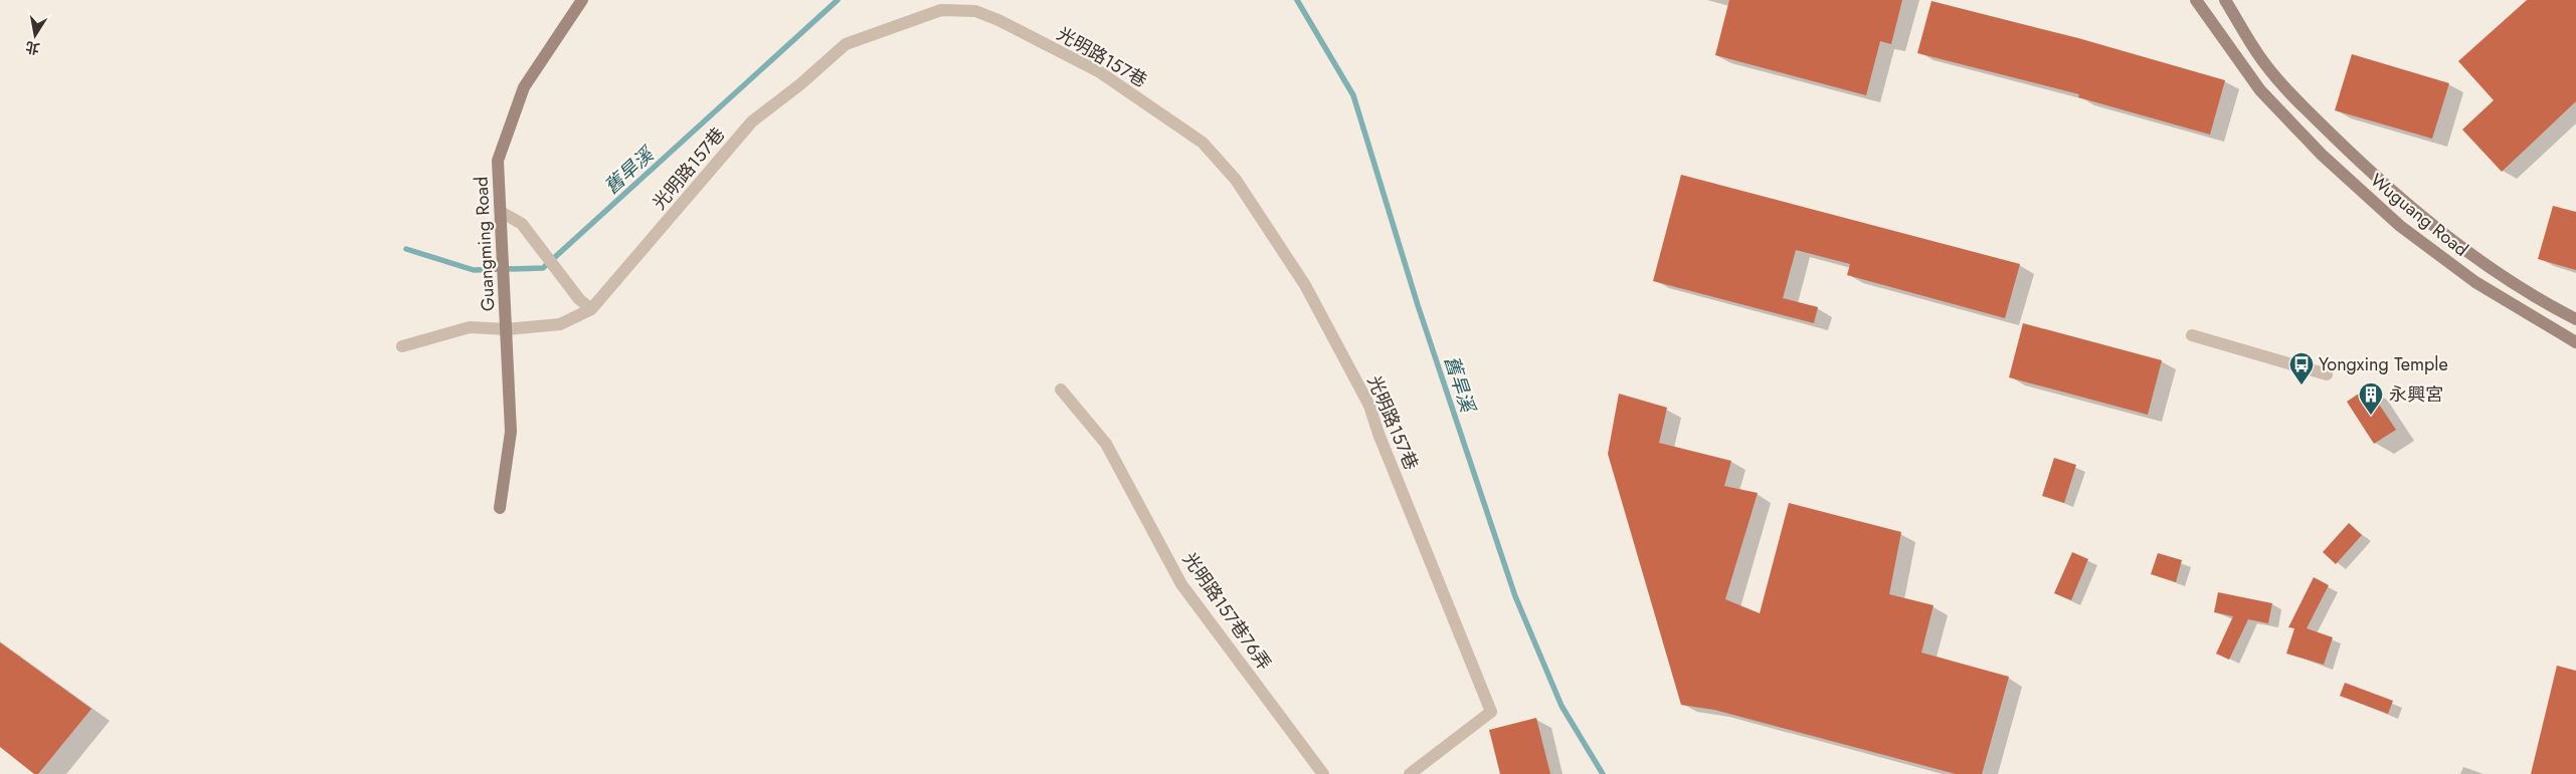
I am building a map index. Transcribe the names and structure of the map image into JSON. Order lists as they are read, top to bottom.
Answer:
{
  "streets": {
    "main road": ["Wuguang Road", "Guangming Road"],
    "street": ["光明路157巷", "光明路157巷76弄"]
  },
  "water": ["舊旱溪"],
  "places": {
    "bus stop": ["Yongxing Temple"],
    "building": ["永興宮"]
  },
  "north": "bottom"
}
